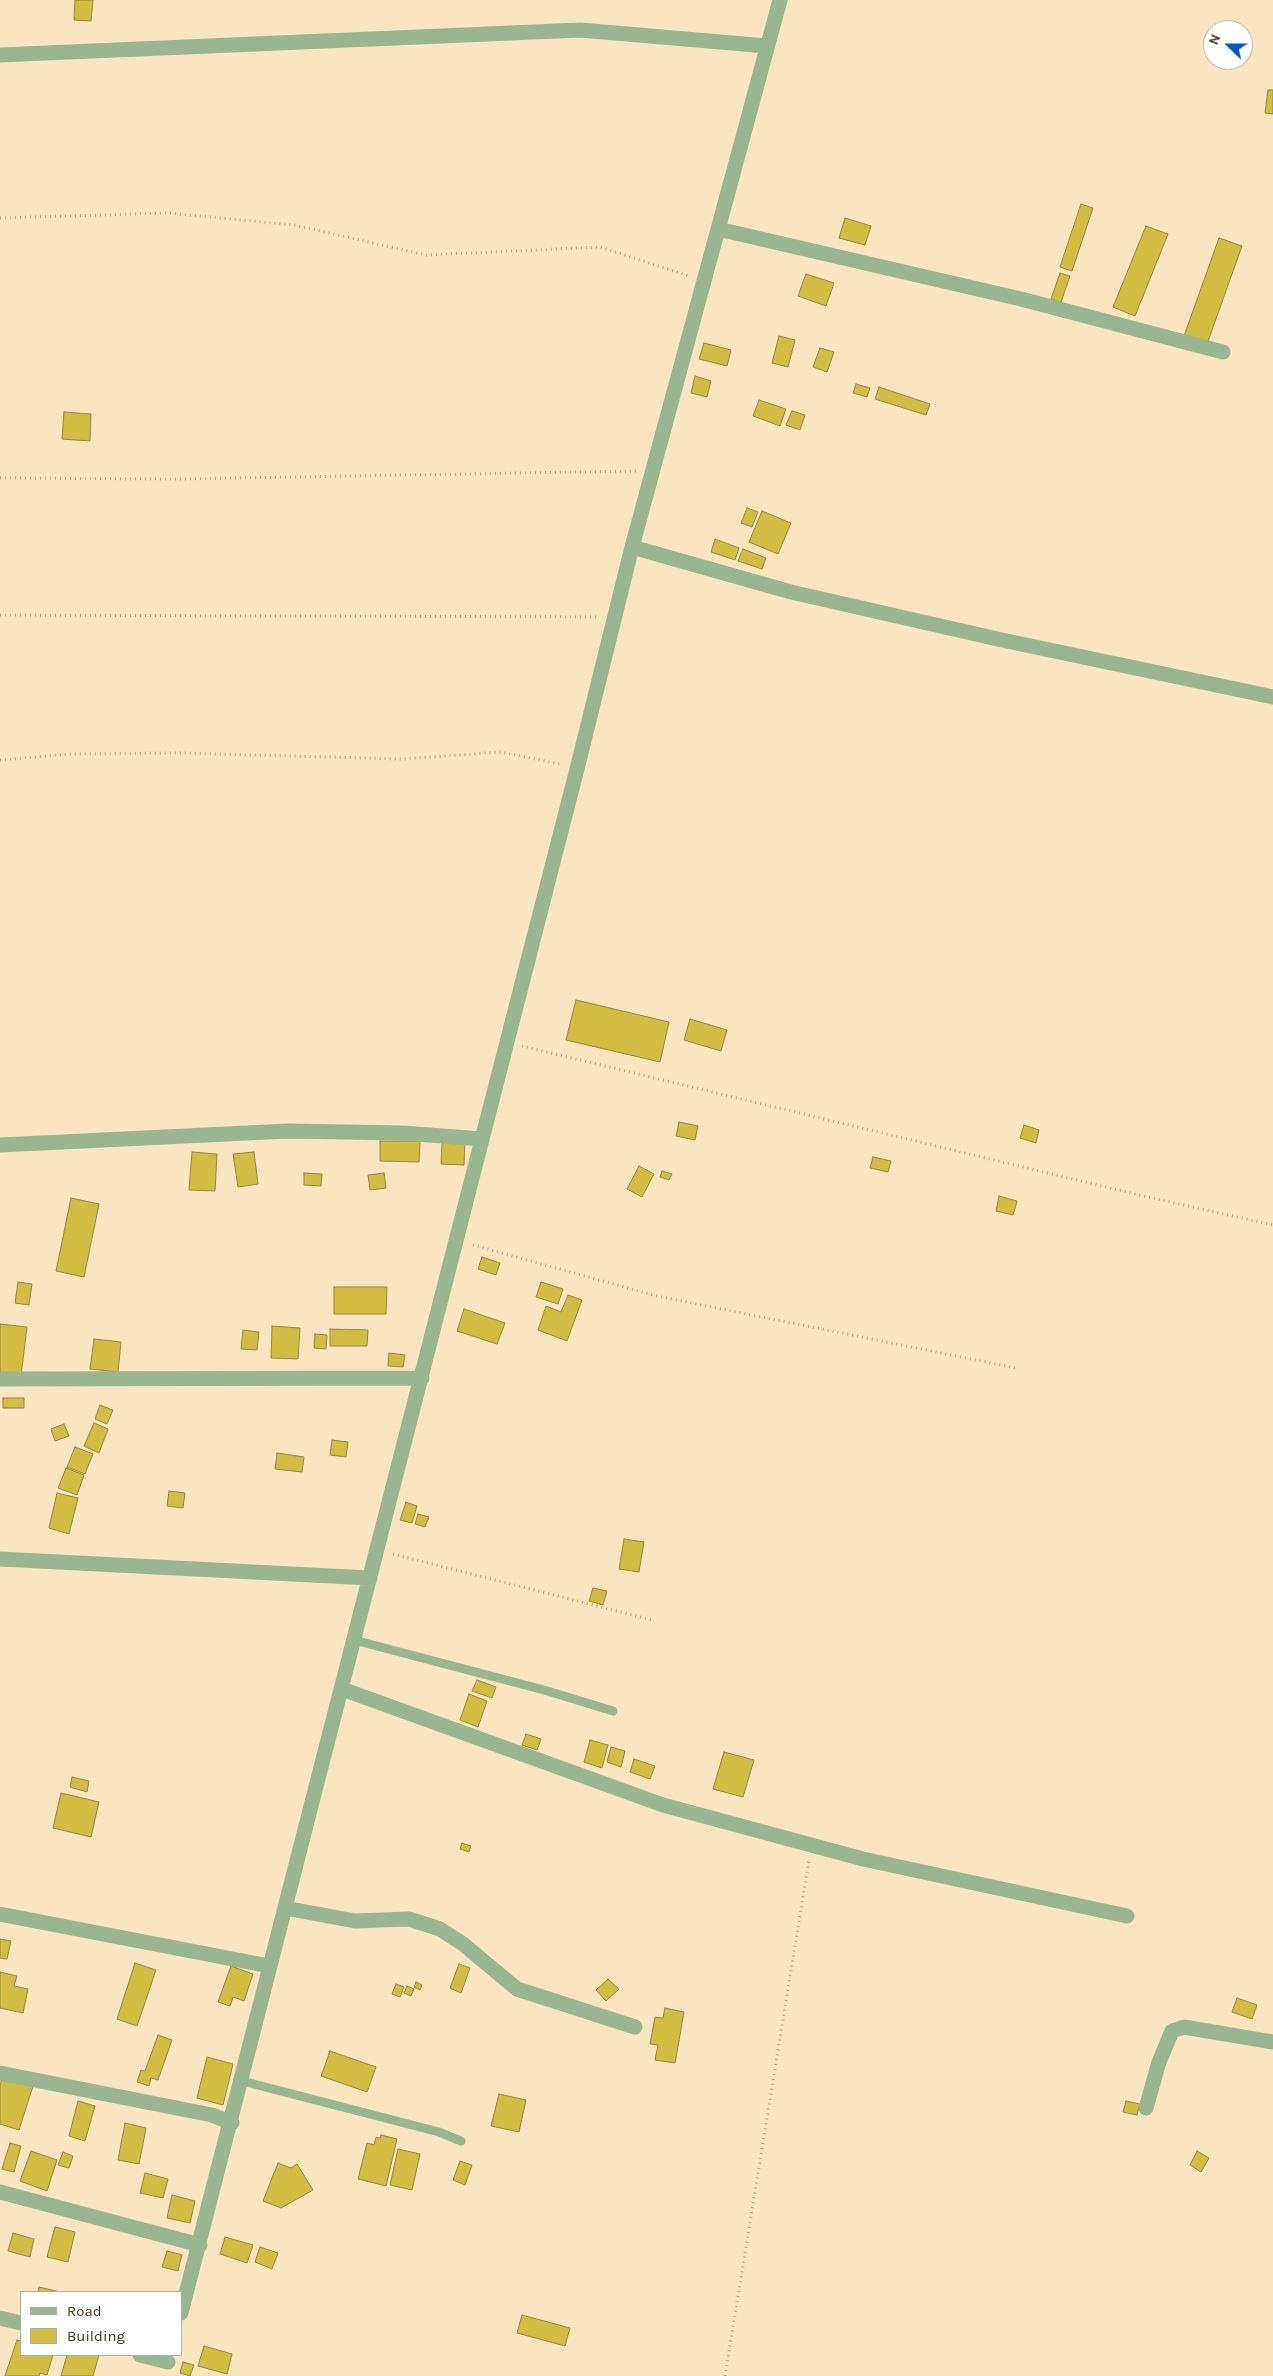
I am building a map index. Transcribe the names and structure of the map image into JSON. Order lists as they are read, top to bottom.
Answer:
{
  "legend": ["Road", "Building"],
  "north": "left"
}
